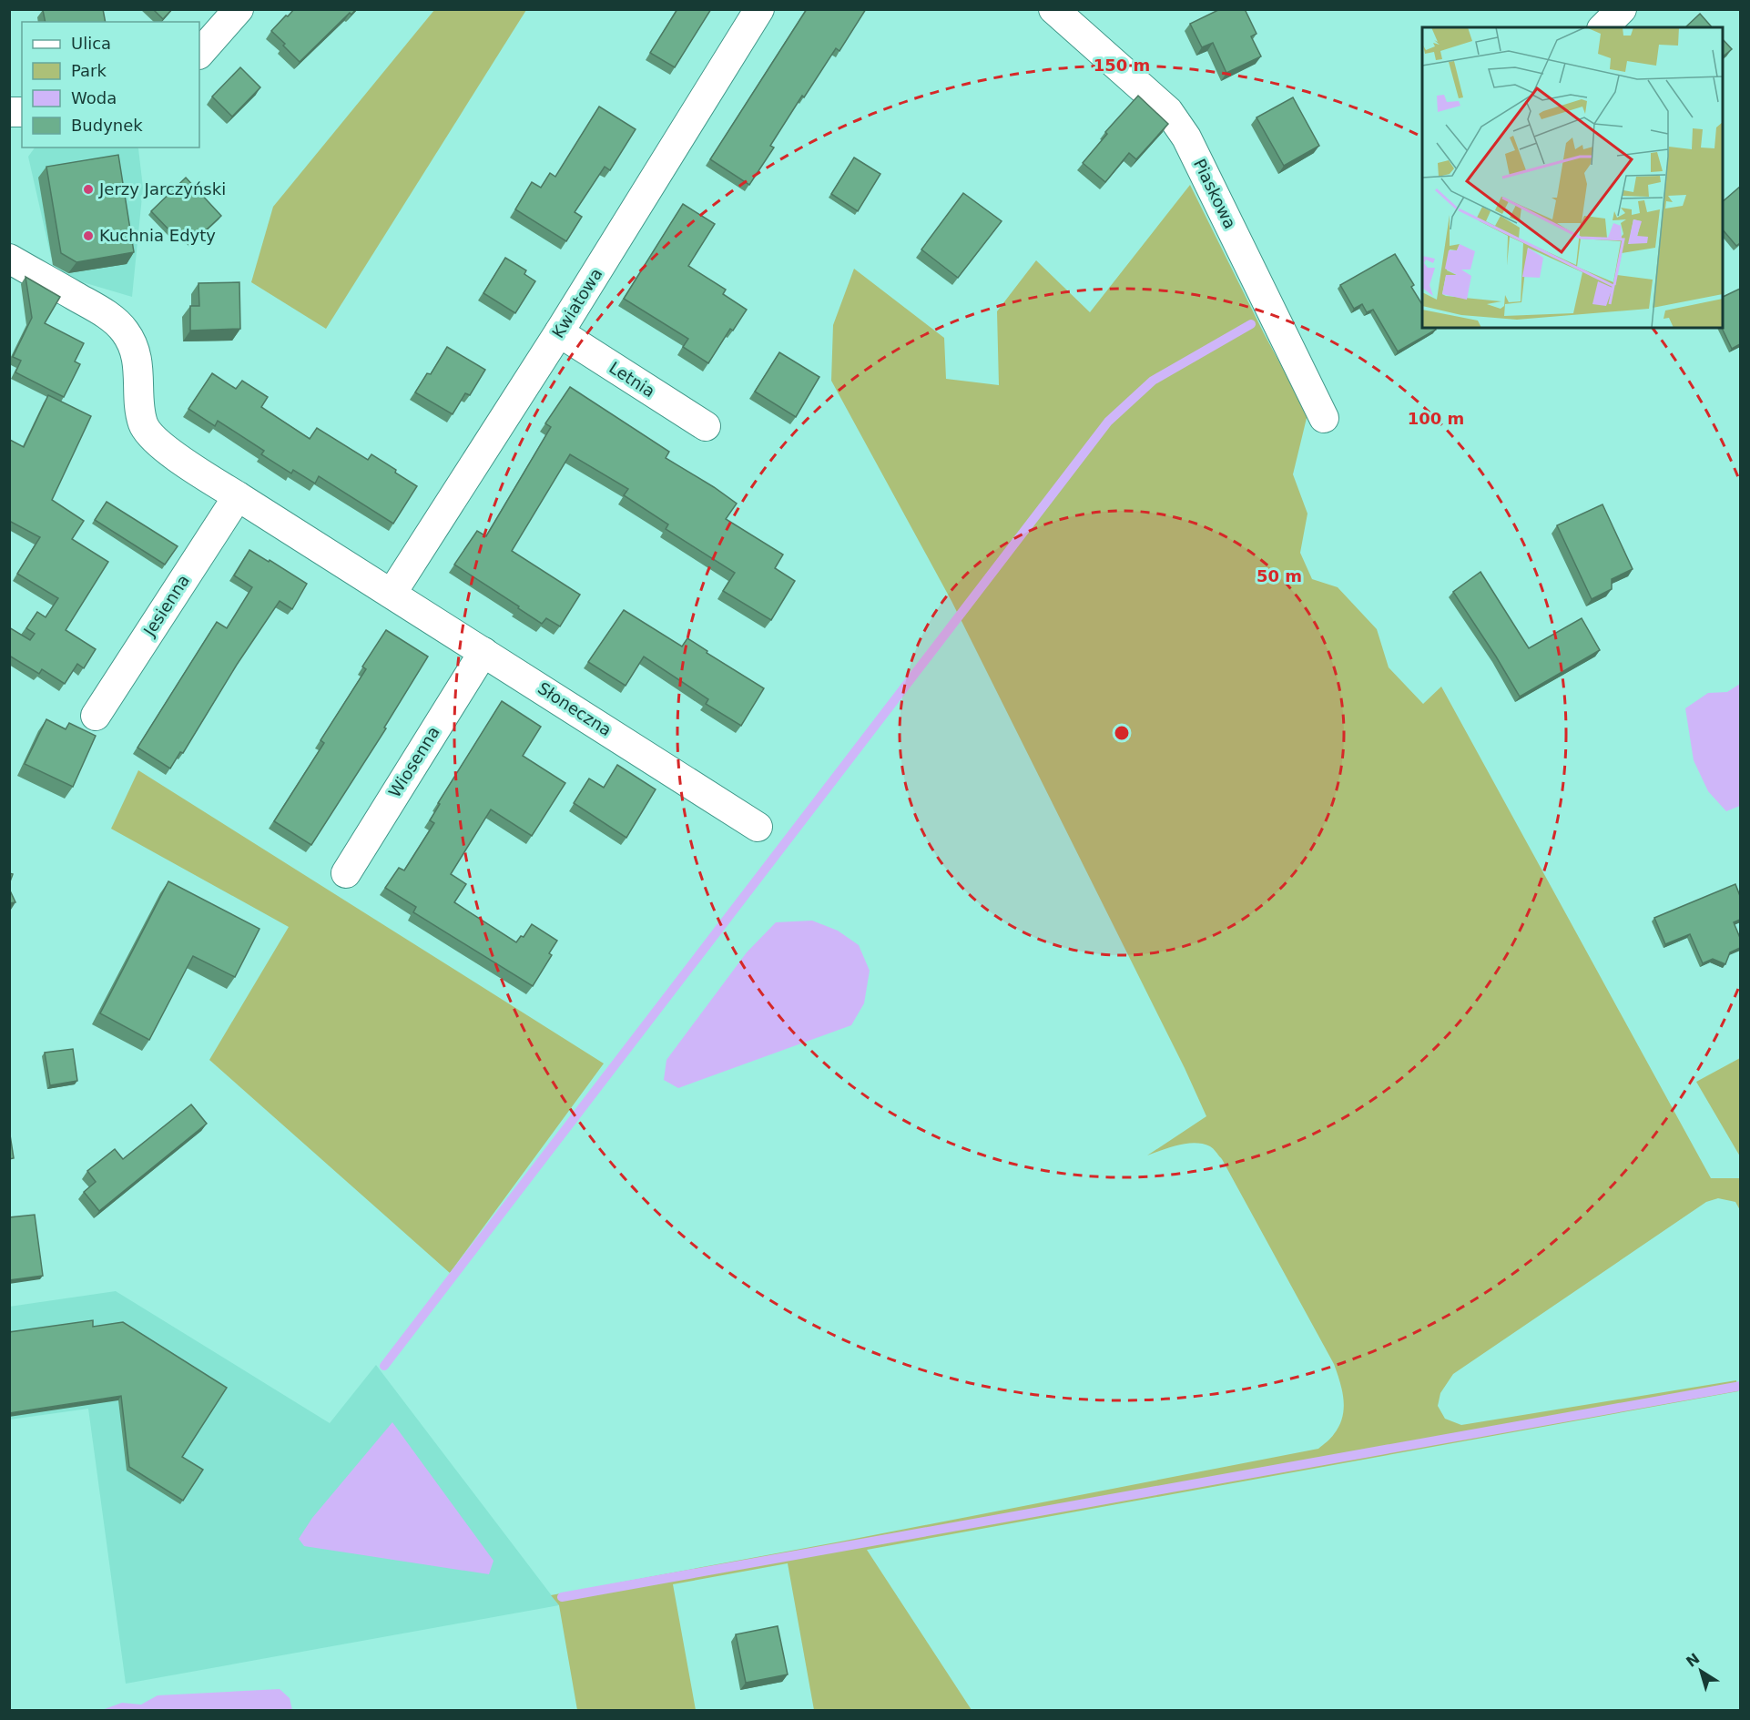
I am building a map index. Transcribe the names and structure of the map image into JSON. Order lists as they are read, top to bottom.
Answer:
{
  "streets": {
    "street": [
      "Piaskowa",
      "Kwiatowa",
      "Letnia",
      "Jesienna",
      "Słoneczna",
      "Wiosenna"
    ]
  },
  "crossings": [
    ["Kwiatowa", "Letnia"],
    ["Kwiatowa", "Słoneczna"],
    ["Jesienna", "Słoneczna"],
    ["Słoneczna", "Wiosenna"]
  ],
  "places": ["Jerzy Jarczyński", "Kuchnia Edyty"],
  "legend": [
    "Ulica",
    "Park",
    "Woda",
    "Budynek"
  ],
  "north": "top left",
  "rings": ["150 m", "100 m", "50 m"]
}
